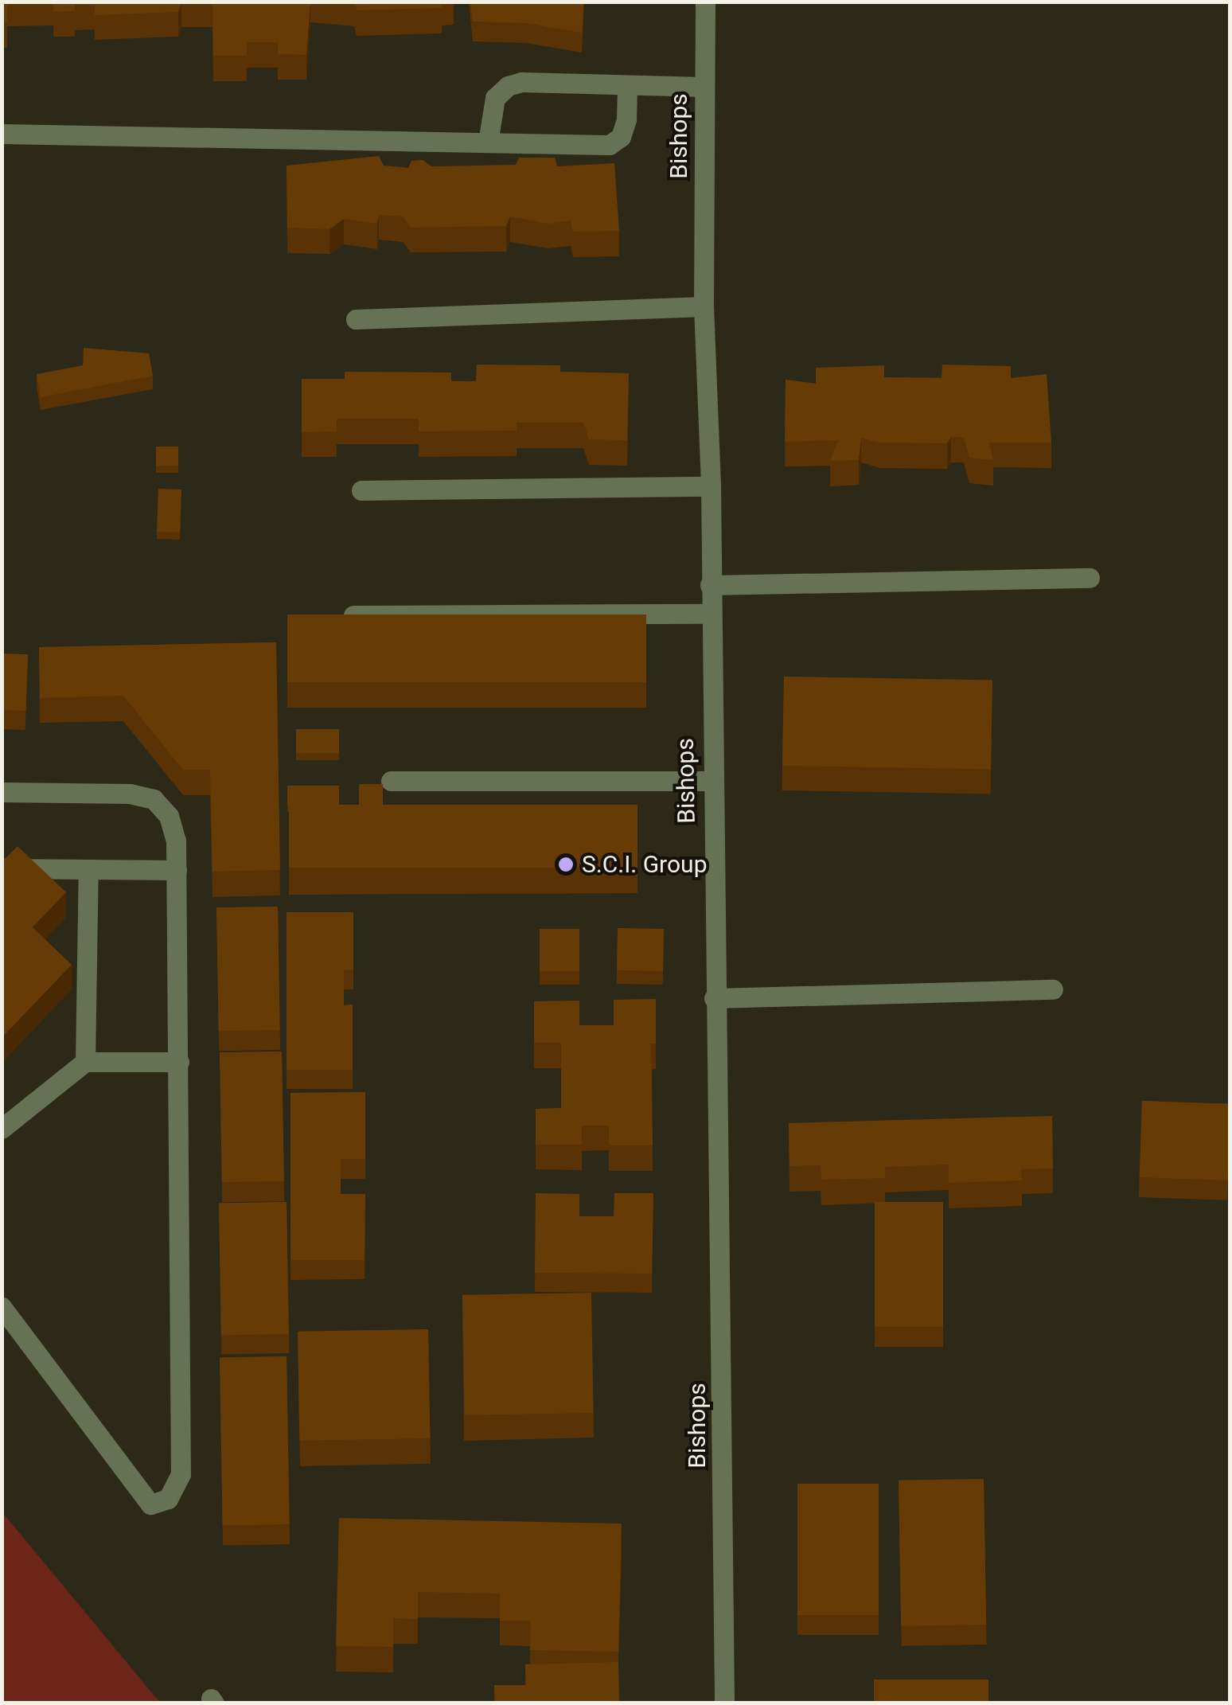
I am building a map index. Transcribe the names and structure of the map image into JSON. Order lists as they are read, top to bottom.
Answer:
{
  "streets": {
    "street": ["Bishops"]
  },
  "places": ["S.C.I. Group"]
}
